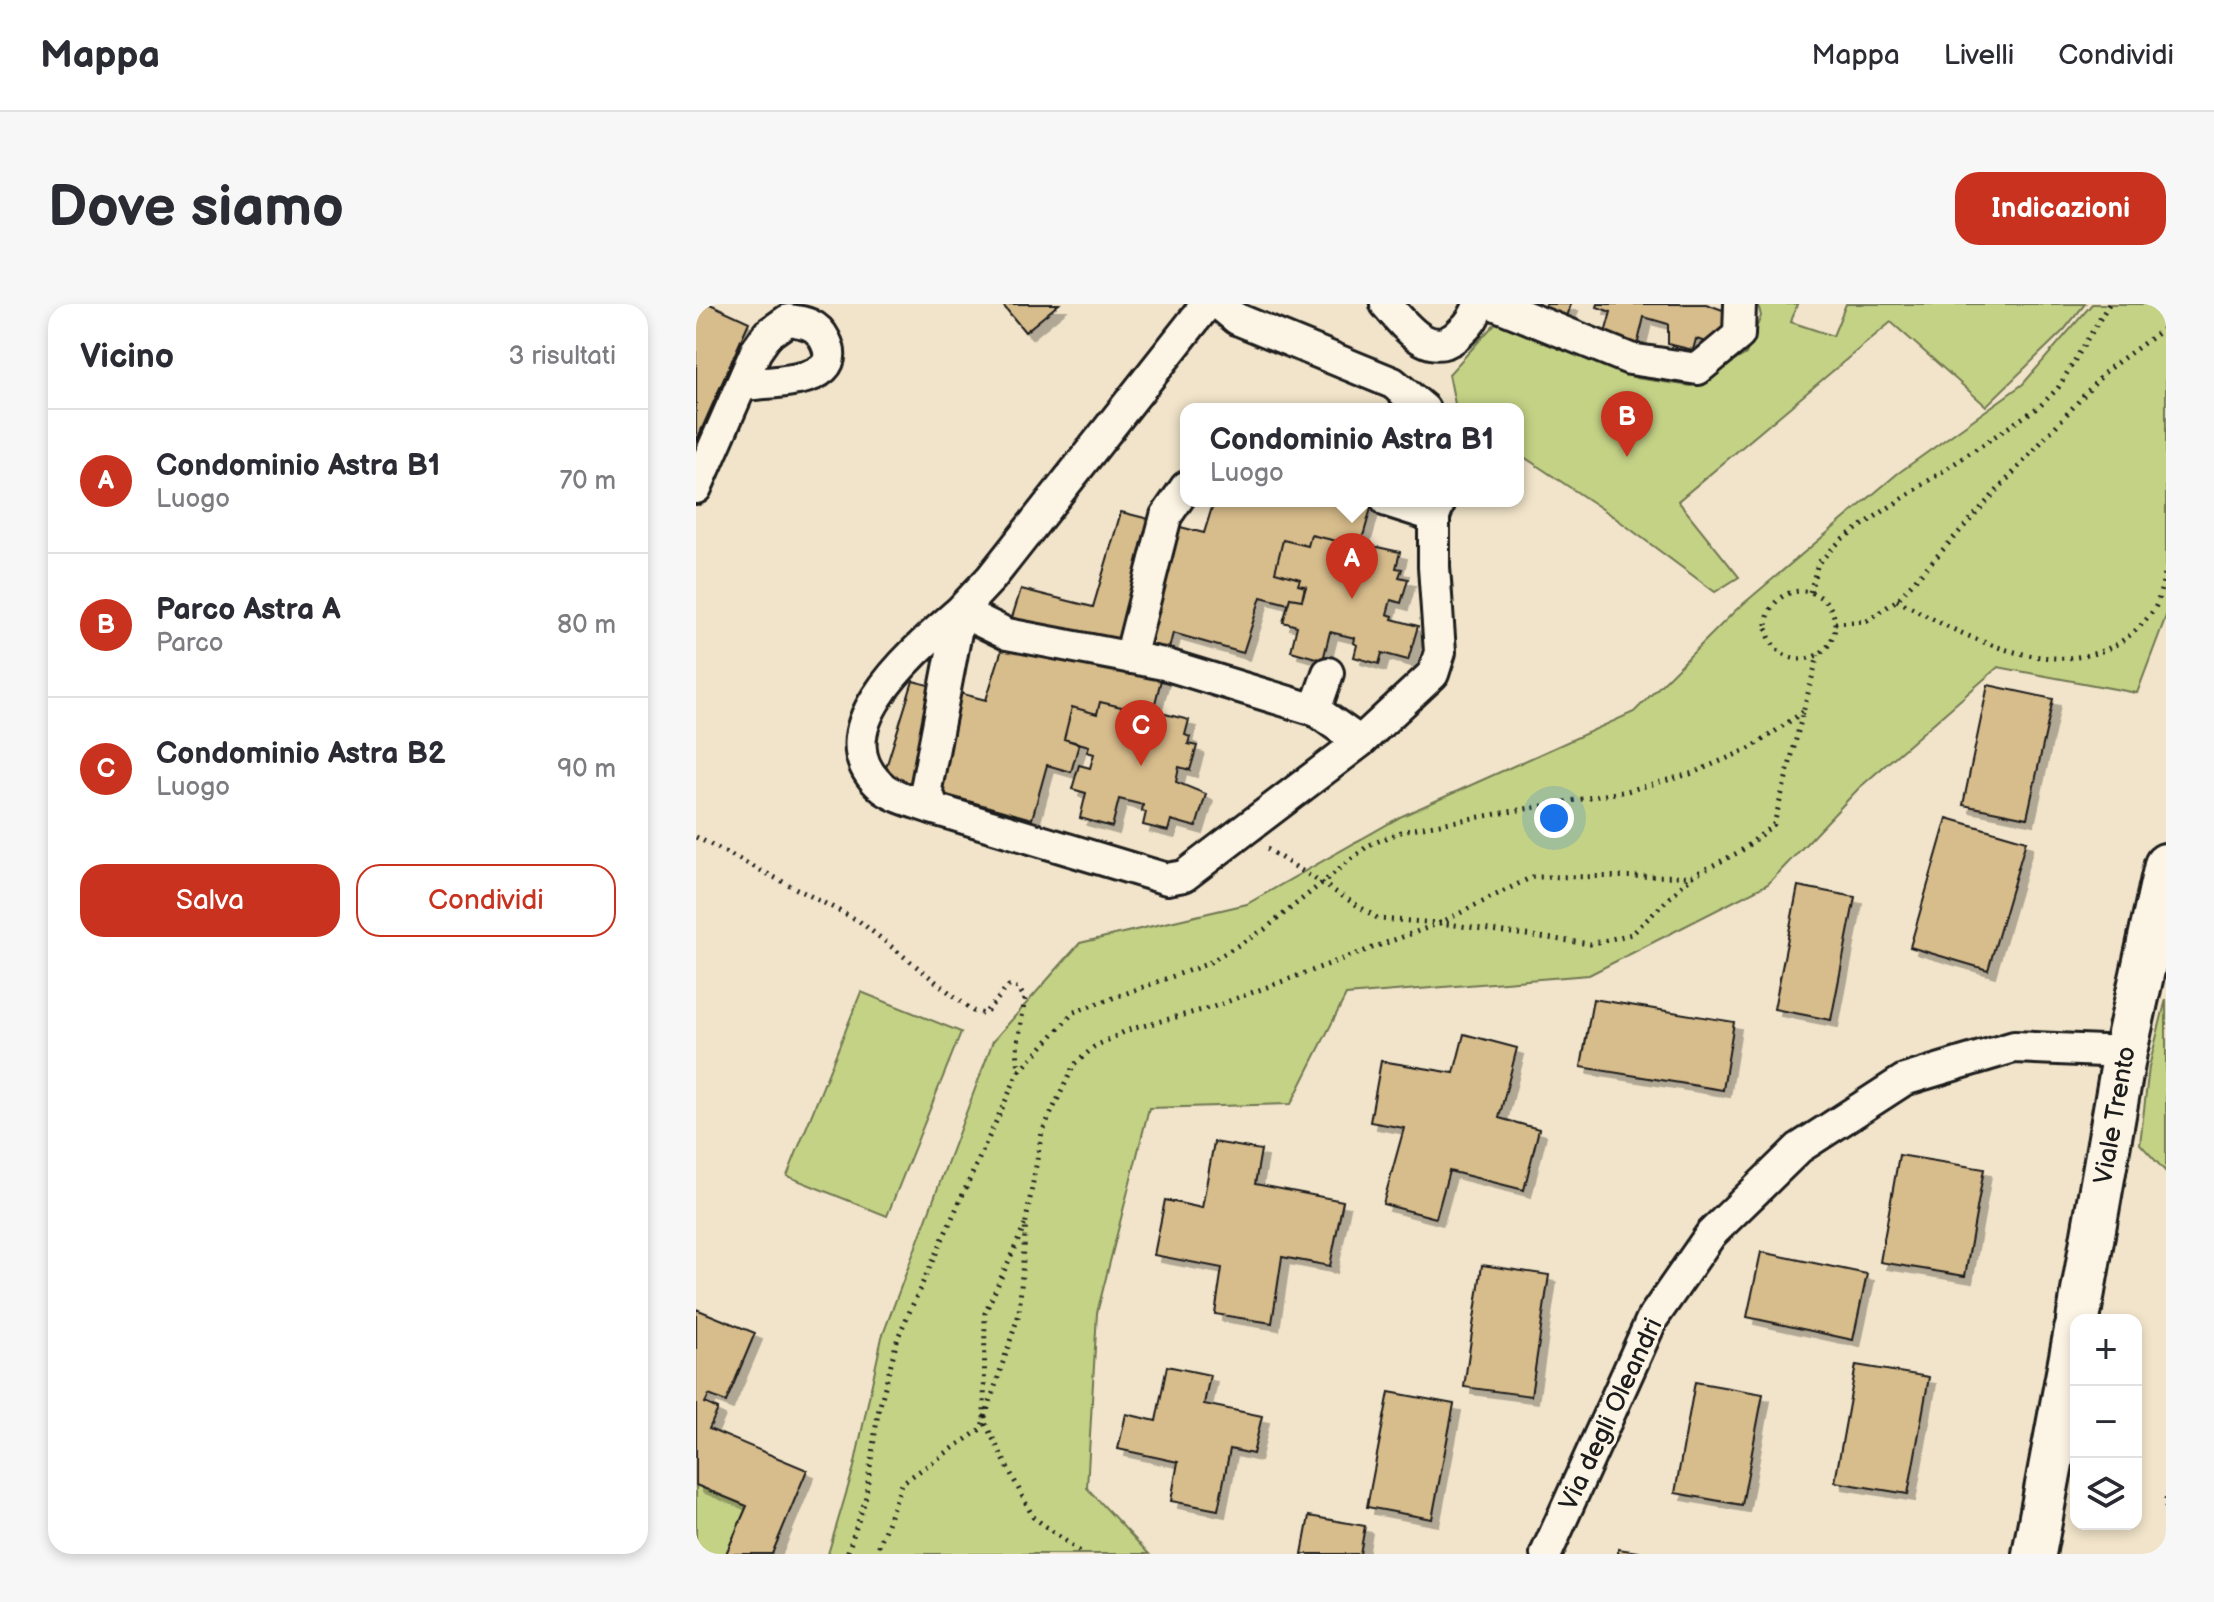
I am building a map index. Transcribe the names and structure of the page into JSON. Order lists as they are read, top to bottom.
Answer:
{
  "streets": {
    "street": ["Viale Trento", "Via degli Oleandri"]
  },
  "crossings": [
    ["Viale Trento", "Via degli Oleandri"]
  ],
  "page": {
    "header": "Mappa",
    "nav": ["Mappa", "Livelli", "Condividi"],
    "buttons": [
      "Indicazioni",
      ["Salva", "Condividi"]
    ],
    "title": "Dove siamo",
    "heading": ["Vicino", "3 risultati"],
    "pins": ["B", "A", "C"],
    "popup": ["Condominio Astra B1", "Luogo"],
    "list": [
      {
        "mark": "A",
        "name": "Condominio Astra B1",
        "note": "Luogo",
        "value": "70 m"
      },
      {
        "mark": "B",
        "name": "Parco Astra A",
        "note": "Parco",
        "value": "80 m"
      },
      {
        "mark": "C",
        "name": "Condominio Astra B2",
        "note": "Luogo",
        "value": "90 m"
      }
    ],
    "map_buttons": ["+", "−"]
  }
}
